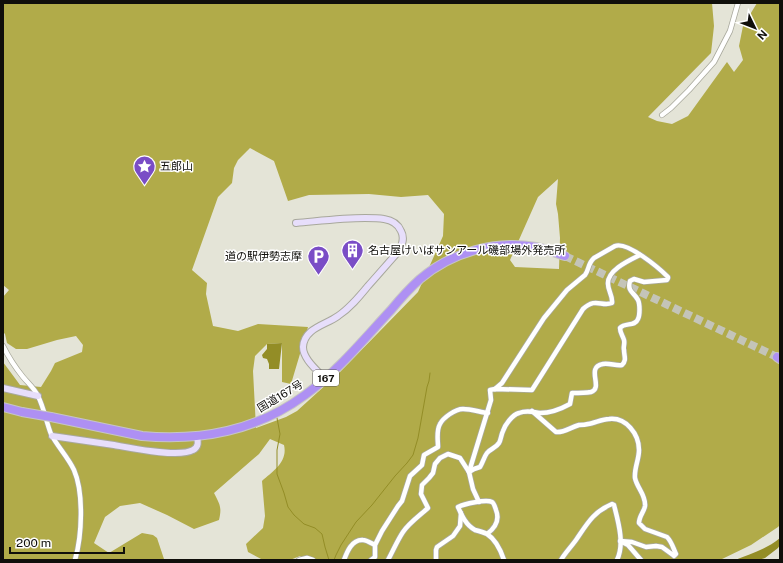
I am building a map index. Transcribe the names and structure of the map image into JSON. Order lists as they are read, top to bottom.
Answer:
{
  "streets": {
    "highway": ["167", "国道167号"]
  },
  "places": {
    "place": ["五郎山"],
    "building": ["名古屋けいばサンアール磯部場外発売所"],
    "parking": ["道の駅伊勢志摩"]
  },
  "scale_bar": "200 m",
  "north": "bottom right"
}
